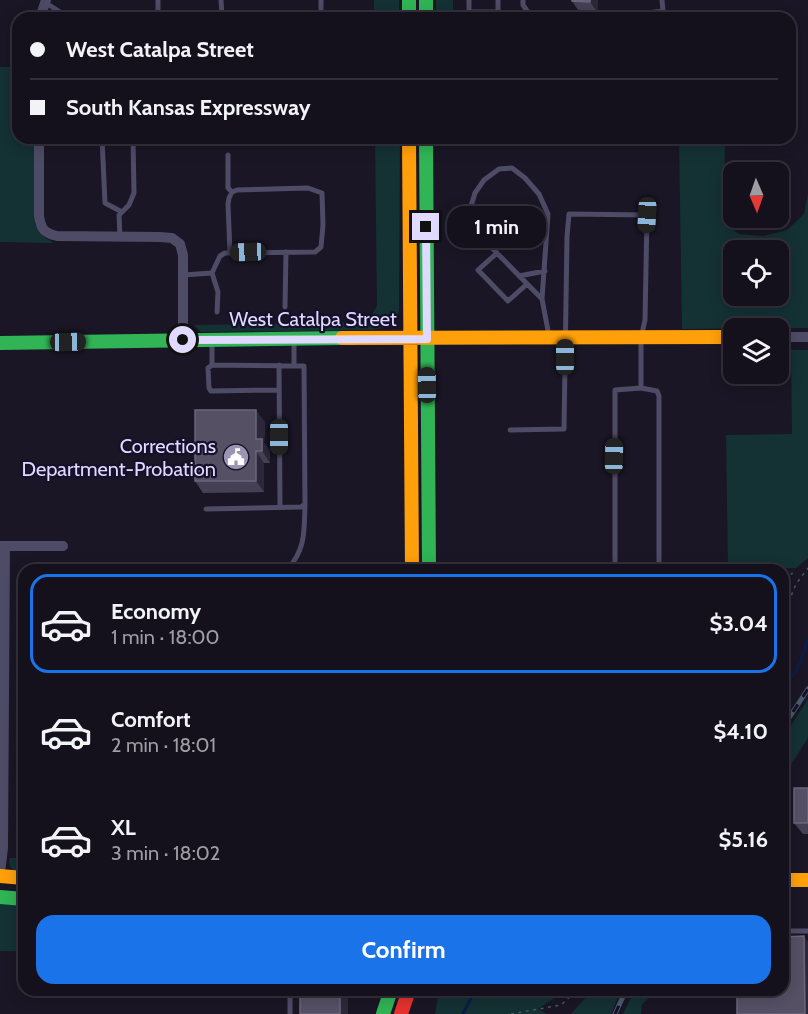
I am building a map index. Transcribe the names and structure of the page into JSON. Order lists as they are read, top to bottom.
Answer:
{
  "streets": {
    "main road": ["West Catalpa Street"]
  },
  "places": {
    "public building": ["Corrections Department-Probation"]
  },
  "north": "bottom",
  "page": {
    "banner": ["West Catalpa Street", "South Kansas Expressway"],
    "bubble": "1 min",
    "list": [
      {
        "name": "Economy",
        "note": "1 min · 18:00",
        "value": "$3.04"
      },
      {
        "name": "Comfort",
        "note": "2 min · 18:01",
        "value": "$4.10"
      },
      {
        "name": "XL",
        "note": "3 min · 18:02",
        "value": "$5.16"
      }
    ],
    "buttons": "Confirm"
  }
}
